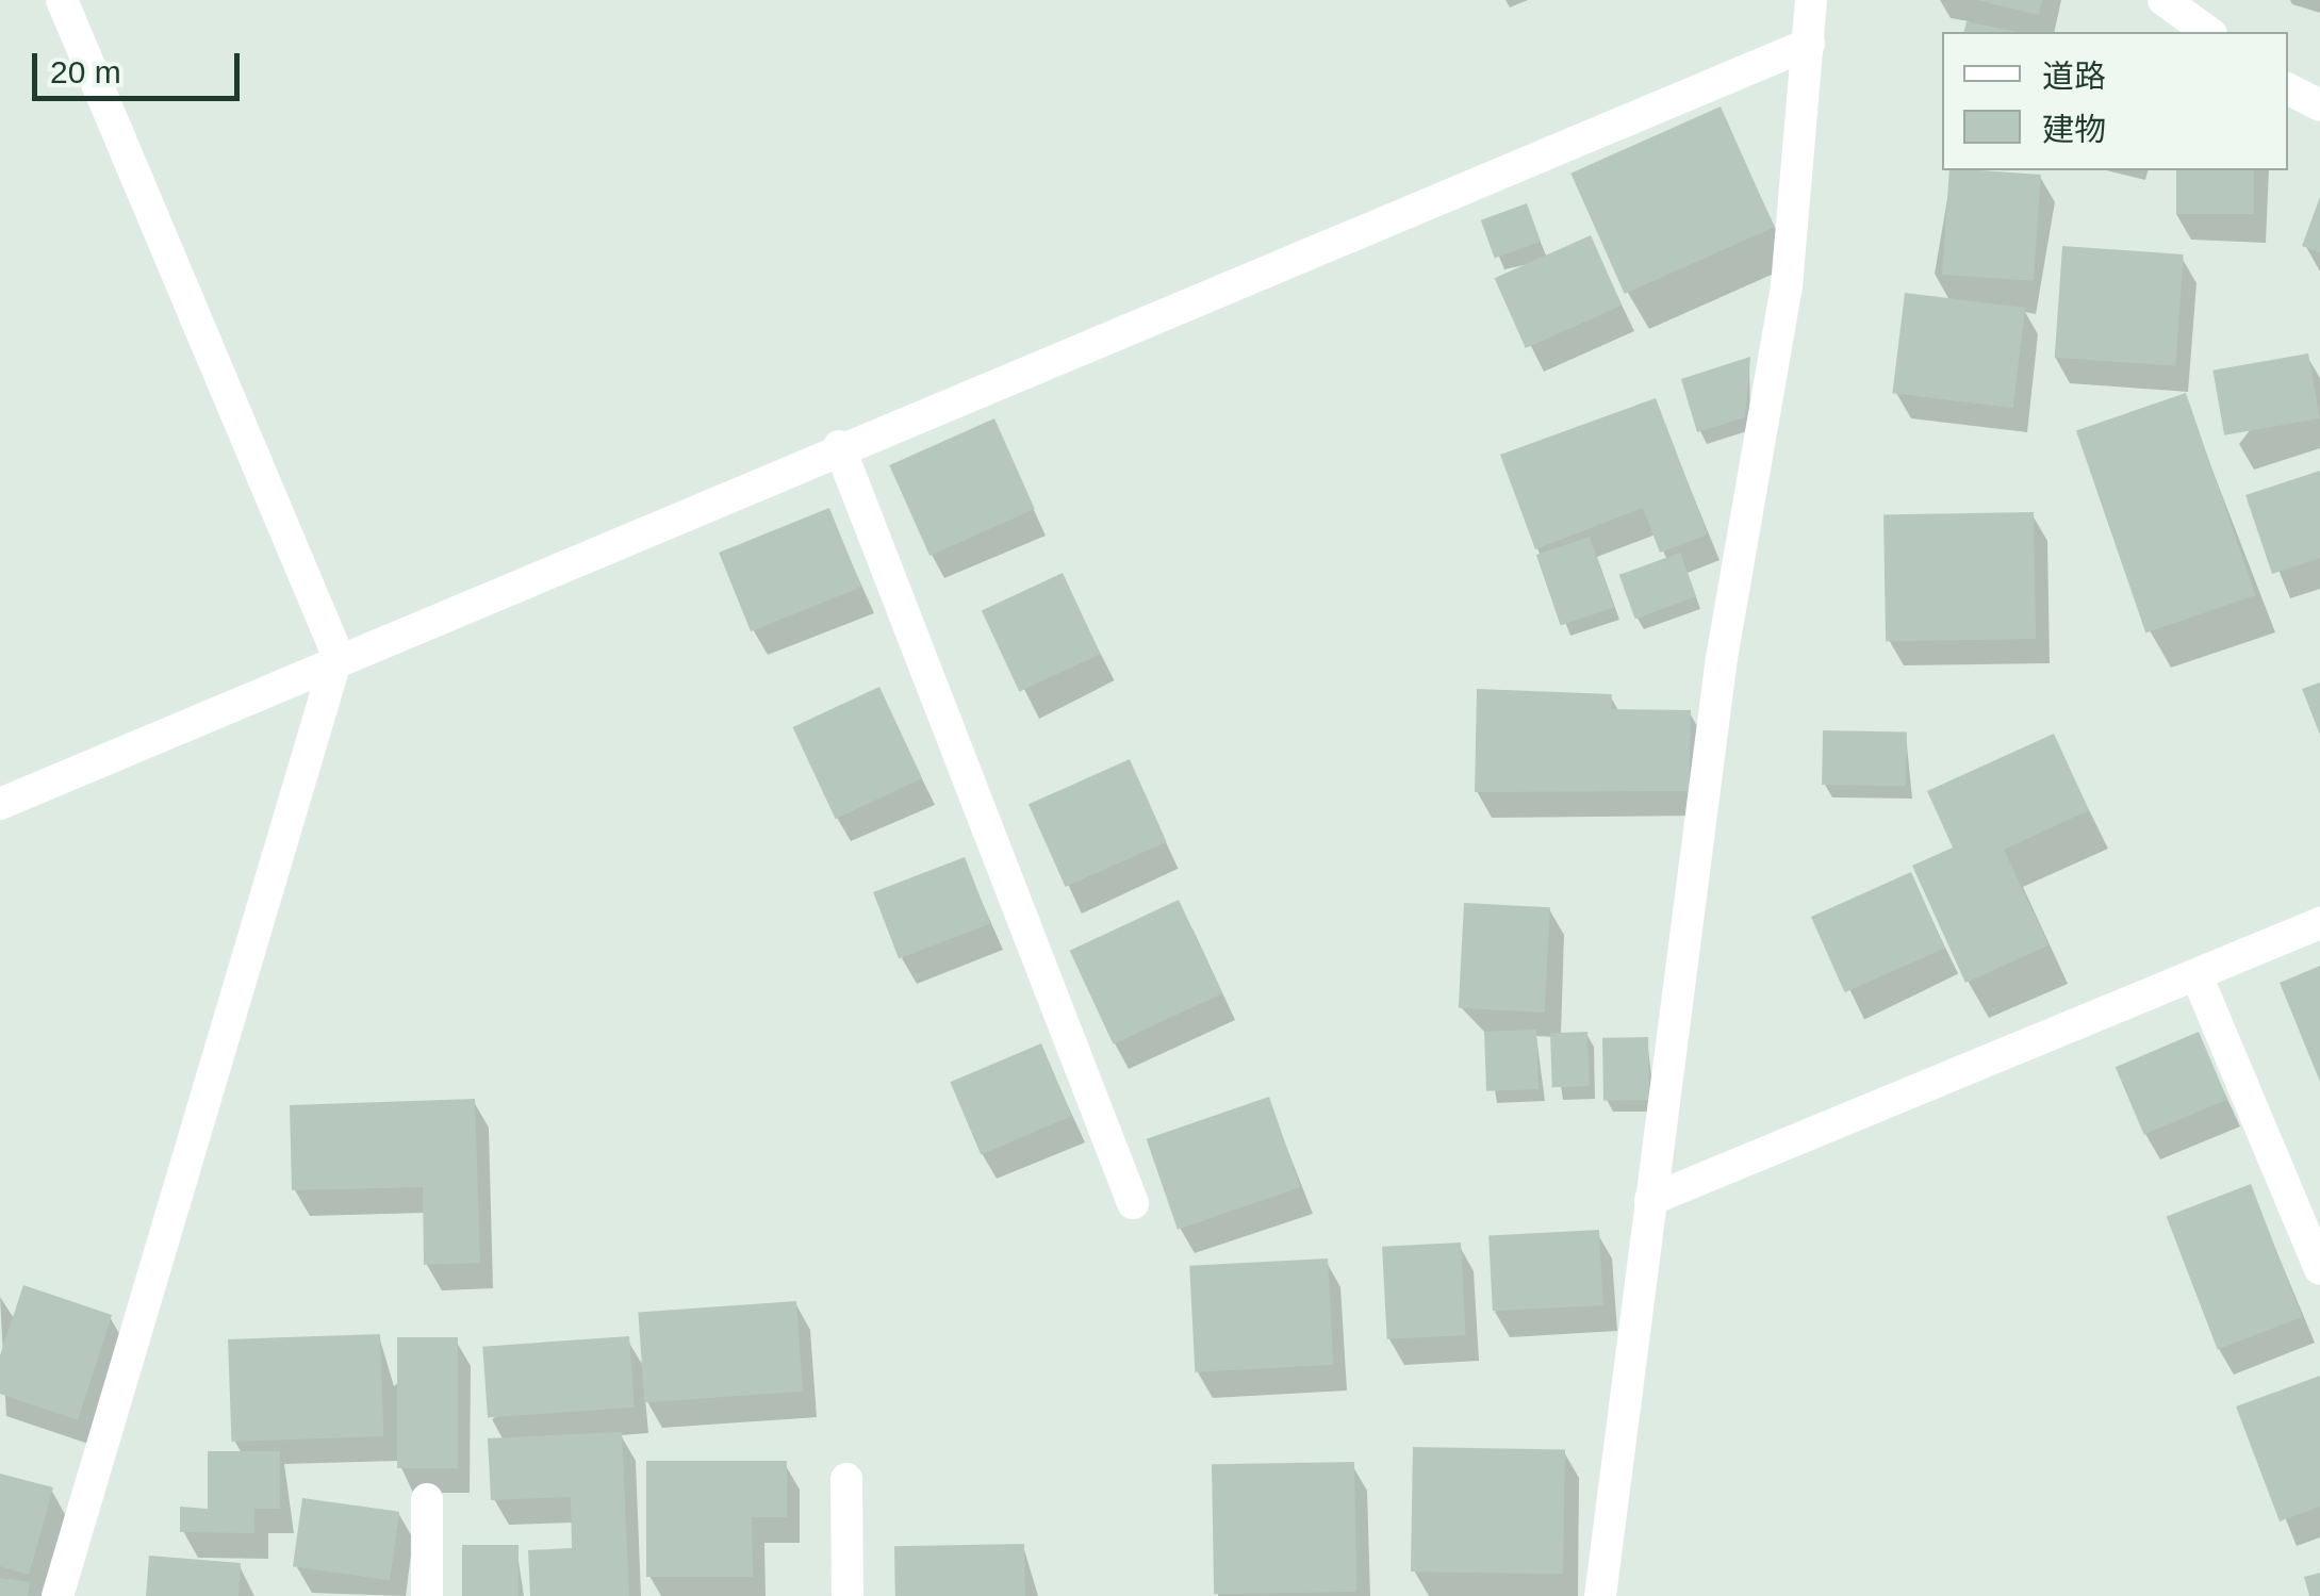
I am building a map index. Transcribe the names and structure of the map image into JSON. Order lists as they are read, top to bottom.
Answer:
{
  "legend": ["道路", "建物"],
  "scale_bar": "20 m"
}
